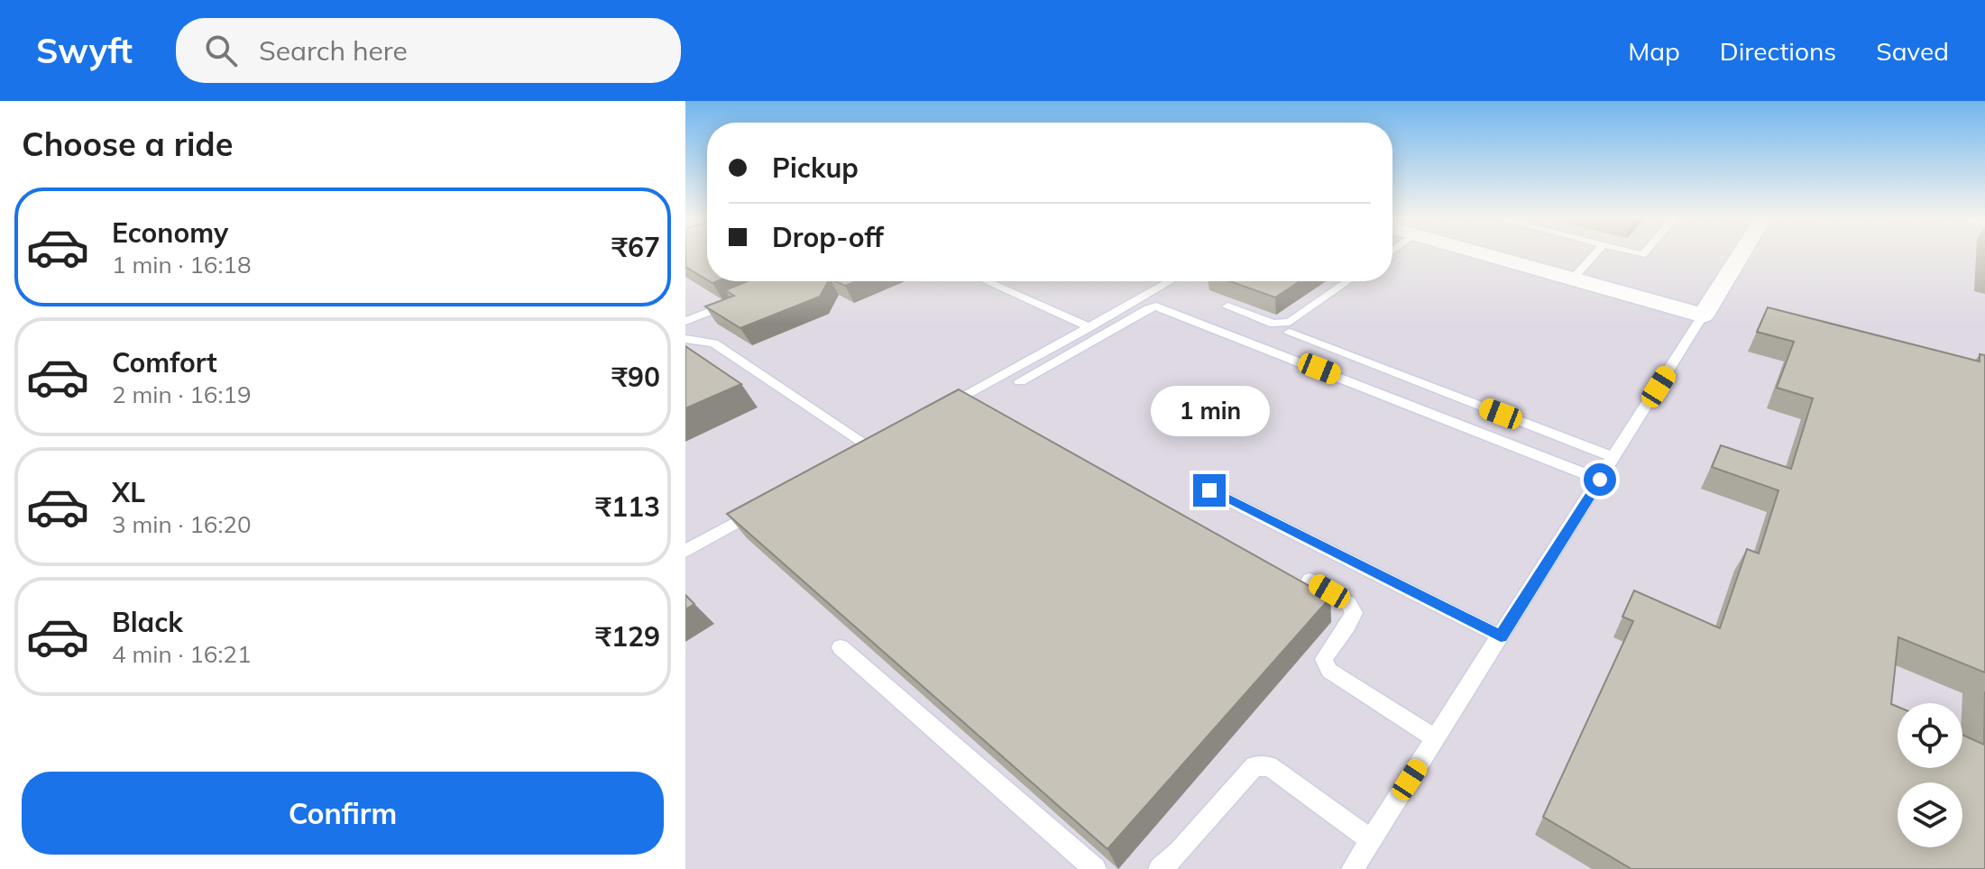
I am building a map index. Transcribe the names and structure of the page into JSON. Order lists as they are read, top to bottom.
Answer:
{
  "page": {
    "header": "Swyft",
    "search": "Search here",
    "nav": ["Map", "Directions", "Saved"],
    "heading": "Choose a ride",
    "banner": ["Pickup", "Drop-off"],
    "list": [
      {
        "name": "Economy",
        "note": "1 min · 16:18",
        "value": "₹67"
      },
      {
        "name": "Comfort",
        "note": "2 min · 16:19",
        "value": "₹90"
      },
      {
        "name": "XL",
        "note": "3 min · 16:20",
        "value": "₹113"
      },
      {
        "name": "Black",
        "note": "4 min · 16:21",
        "value": "₹129"
      }
    ],
    "bubble": "1 min",
    "buttons": "Confirm"
  }
}
